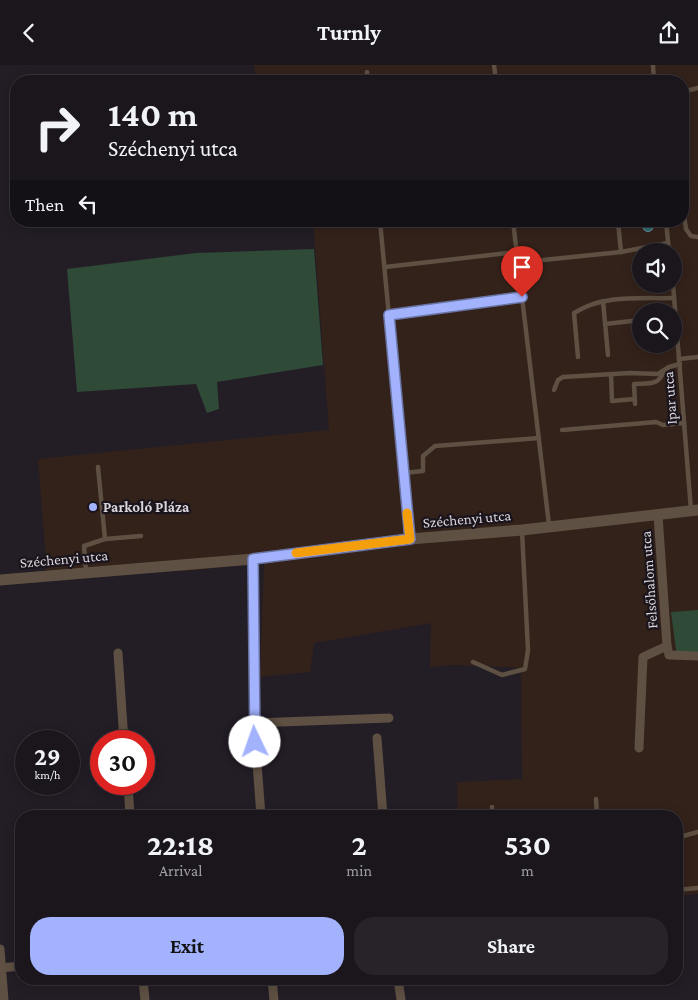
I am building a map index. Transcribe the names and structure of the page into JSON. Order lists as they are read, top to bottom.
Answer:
{
  "streets": {
    "street": ["Széchenyi utca", "Felsőhalom utca"],
    "lane": ["Ipar utca"]
  },
  "crossings": [
    ["Ipar utca", "Széchenyi utca"],
    ["Széchenyi utca", "Felsőhalom utca"]
  ],
  "places": ["Parkoló Pláza"],
  "page": {
    "header": "Turnly",
    "turn": ["140 m", "Széchenyi utca"],
    "then": "Then",
    "speed": "29 km/h",
    "limit": "30",
    "eta": [
      "22:18",
      "Arrival",
      "2",
      "min",
      "530",
      "m"
    ],
    "buttons": ["Exit", "Share"]
  }
}
